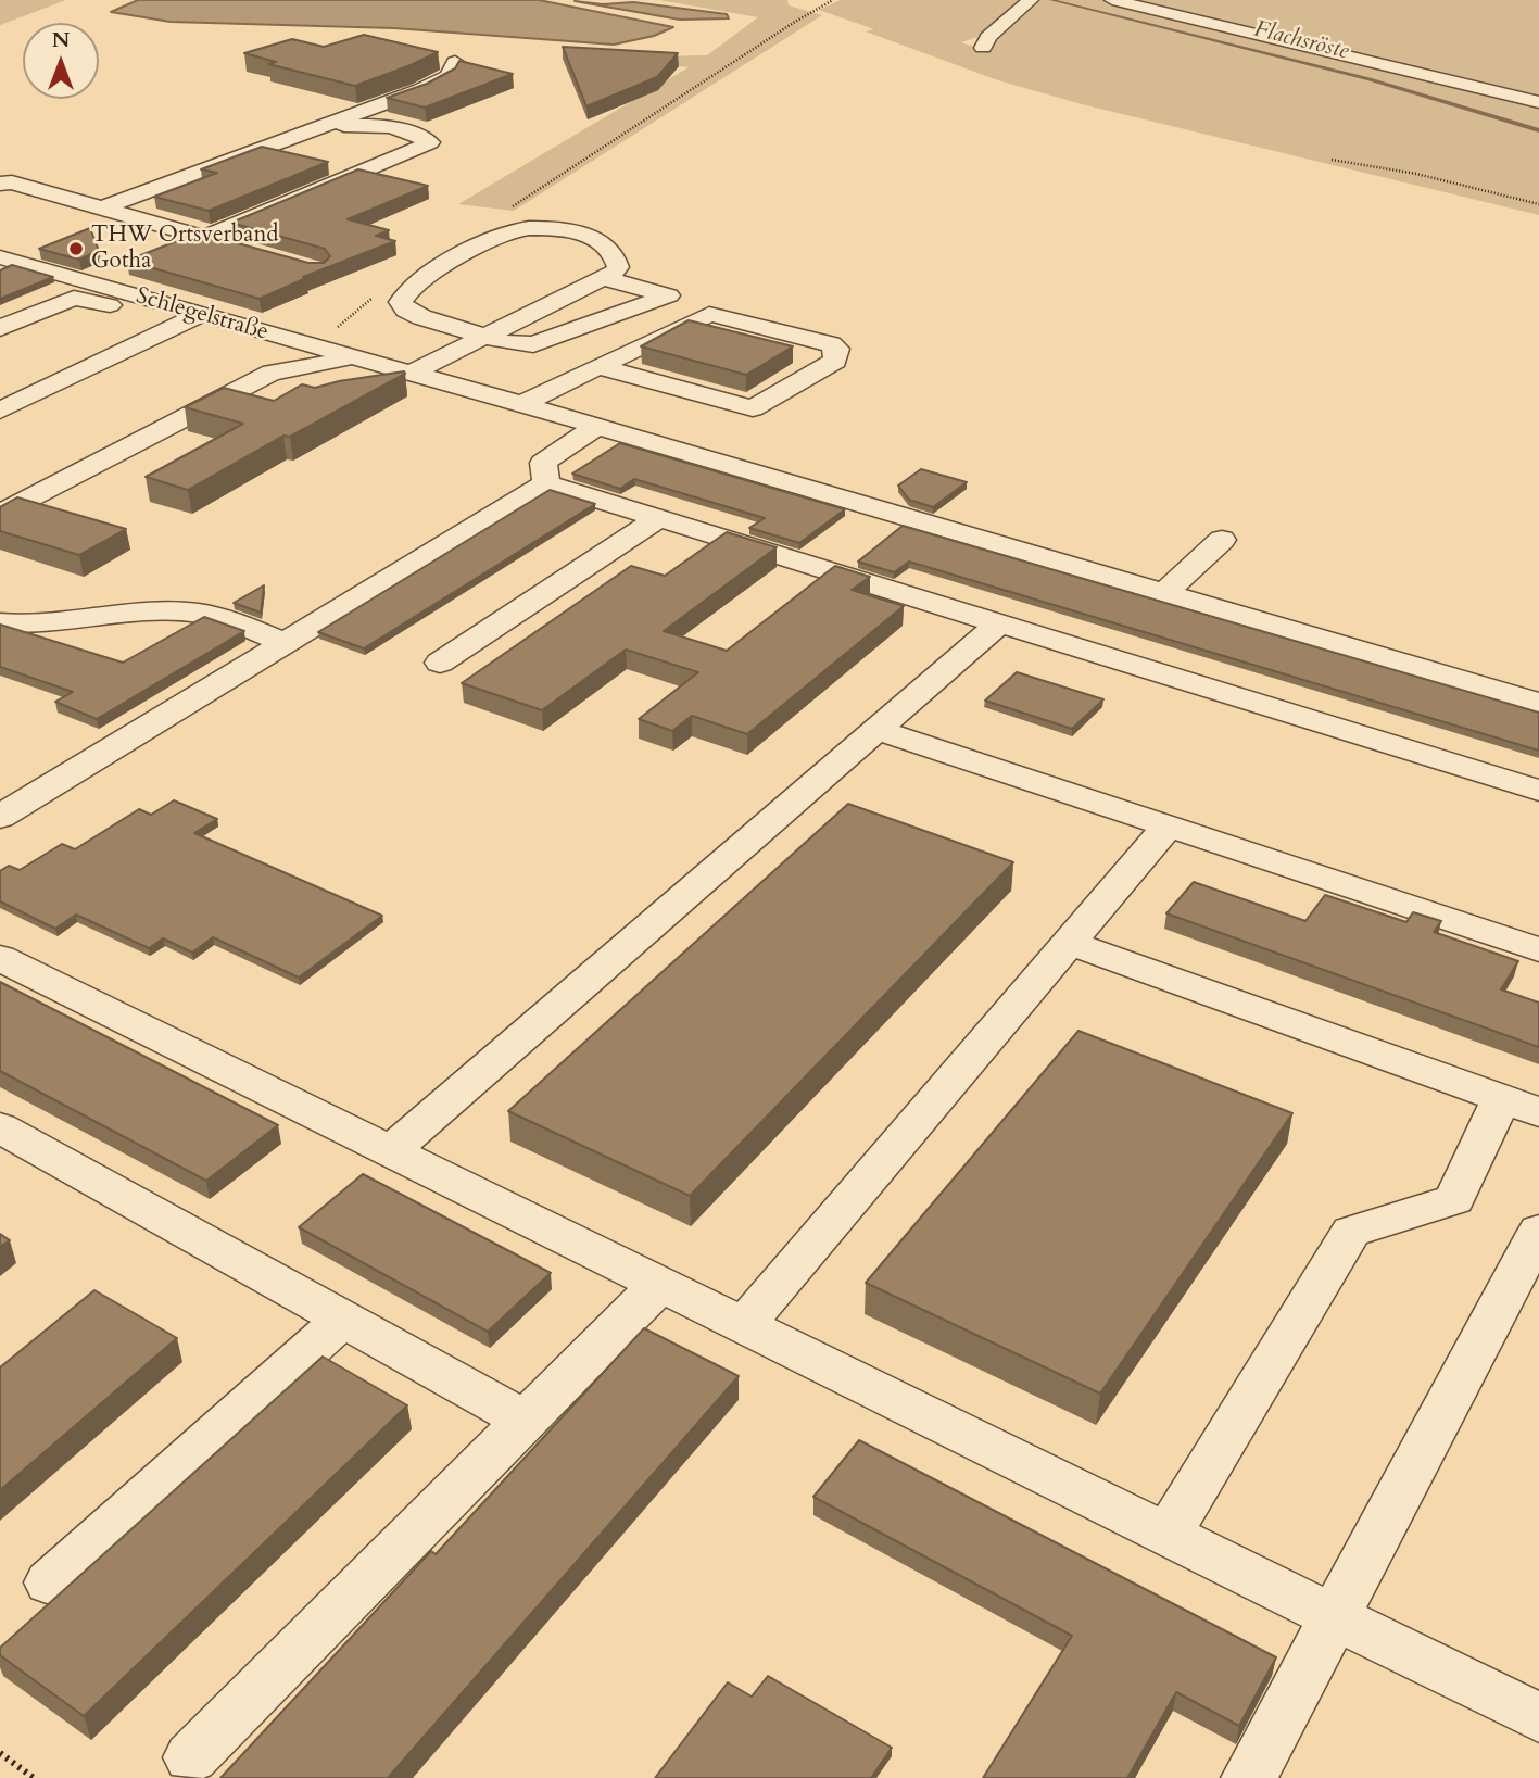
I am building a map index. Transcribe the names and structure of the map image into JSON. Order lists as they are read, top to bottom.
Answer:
{
  "streets": {
    "street": ["Schlegelstraße"]
  },
  "water": ["Flachsröste"],
  "places": ["THW Ortsverband Gotha"],
  "north": "top"
}
